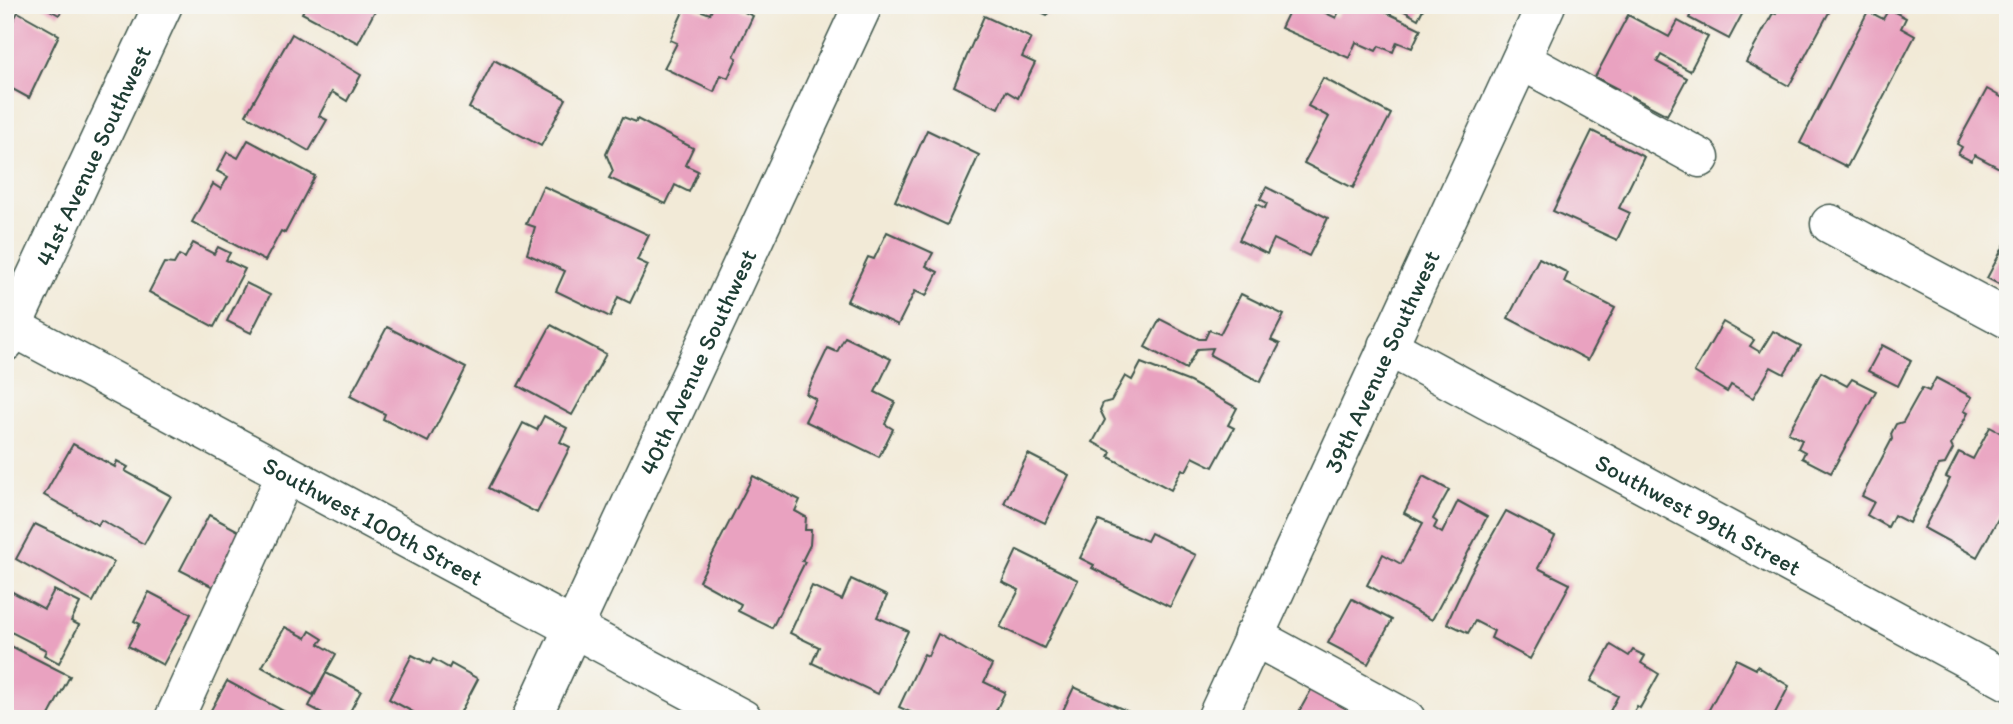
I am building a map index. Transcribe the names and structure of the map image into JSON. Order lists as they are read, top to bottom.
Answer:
{
  "streets": {
    "street": [
      "41st Avenue Southwest",
      "40th Avenue Southwest",
      "39th Avenue Southwest",
      "Southwest 99th Street",
      "Southwest 100th Street"
    ]
  },
  "crossings": [
    ["41st Avenue Southwest", "Southwest 100th Street"],
    ["40th Avenue Southwest", "Southwest 100th Street"],
    ["39th Avenue Southwest", "Southwest 99th Street"]
  ]
}
